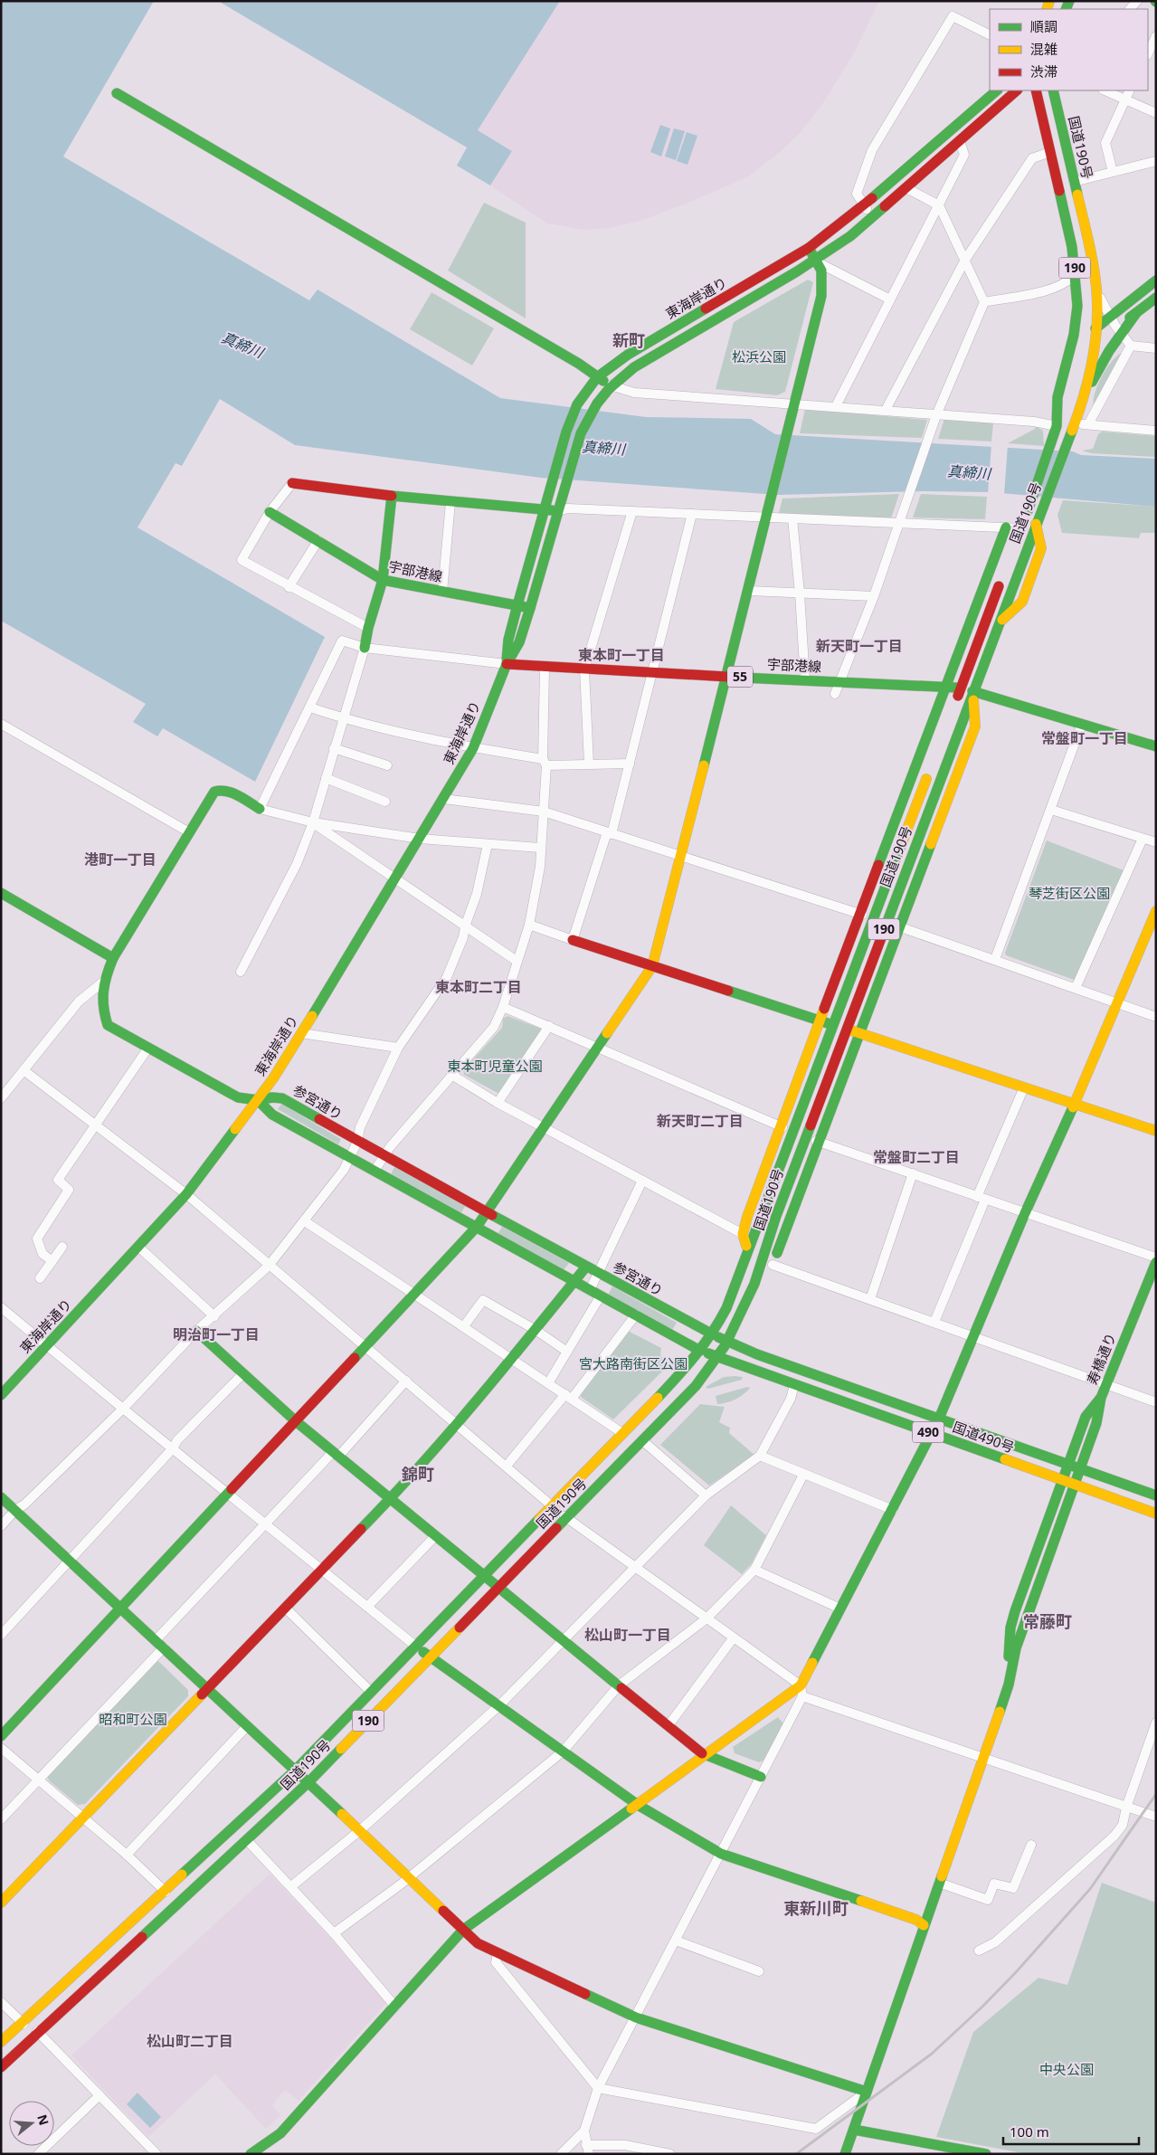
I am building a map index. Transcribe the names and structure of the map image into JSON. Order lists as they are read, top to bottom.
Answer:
{
  "streets": {
    "main road": [
      "国道190号",
      "190",
      "東海岸通り",
      "宇部港線",
      "55",
      "参宮通り",
      "寿橋通り",
      "490",
      "国道490号"
    ]
  },
  "crossings": [
    ["国道190号", "宇部港線"],
    ["国道190号", "参宮通り"],
    ["国道190号", "国道490号"],
    ["東海岸通り", "宇部港線"],
    ["東海岸通り", "参宮通り"],
    ["参宮通り", "国道490号"],
    ["寿橋通り", "国道490号"]
  ],
  "districts": [
    "新町",
    "新天町一丁目",
    "東本町一丁目",
    "常盤町一丁目",
    "港町一丁目",
    "東本町二丁目",
    "新天町二丁目",
    "常盤町二丁目",
    "明治町一丁目",
    "錦町",
    "常藤町",
    "松山町一丁目",
    "東新川町",
    "松山町二丁目"
  ],
  "water": ["真締川"],
  "parks": [
    "松浜公園",
    "琴芝街区公園",
    "東本町児童公園",
    "宮大路南街区公園",
    "昭和町公園",
    "中央公園"
  ],
  "legend": ["順調", "混雑", "渋滞"],
  "scale_bar": "100 m",
  "north": "right"
}
